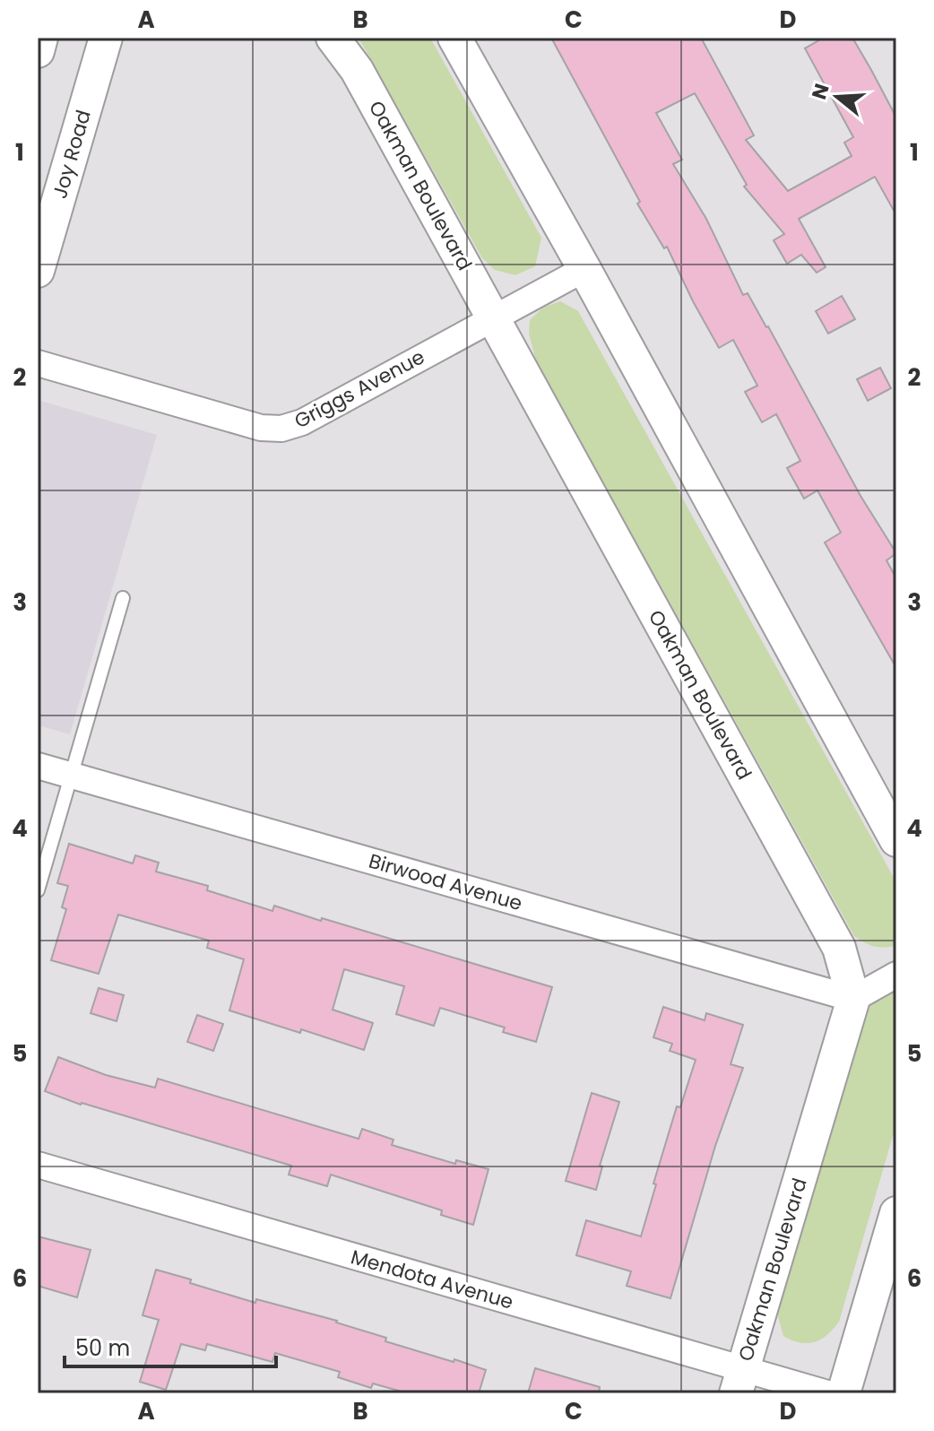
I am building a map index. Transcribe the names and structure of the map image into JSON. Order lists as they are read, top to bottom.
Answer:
{
  "streets": {
    "street": [
      "Joy Road",
      "Oakman Boulevard",
      "Griggs Avenue",
      "Birwood Avenue",
      "Mendota Avenue"
    ]
  },
  "crossings": [
    ["Oakman Boulevard", "Griggs Avenue"],
    ["Oakman Boulevard", "Birwood Avenue"],
    ["Oakman Boulevard", "Mendota Avenue"]
  ],
  "scale_bar": "50 m",
  "north": "left",
  "grid": {
    "columns": [
      "A",
      "B",
      "C",
      "D"
    ],
    "rows": [
      "1",
      "2",
      "3",
      "4",
      "5",
      "6"
    ]
  }
}
